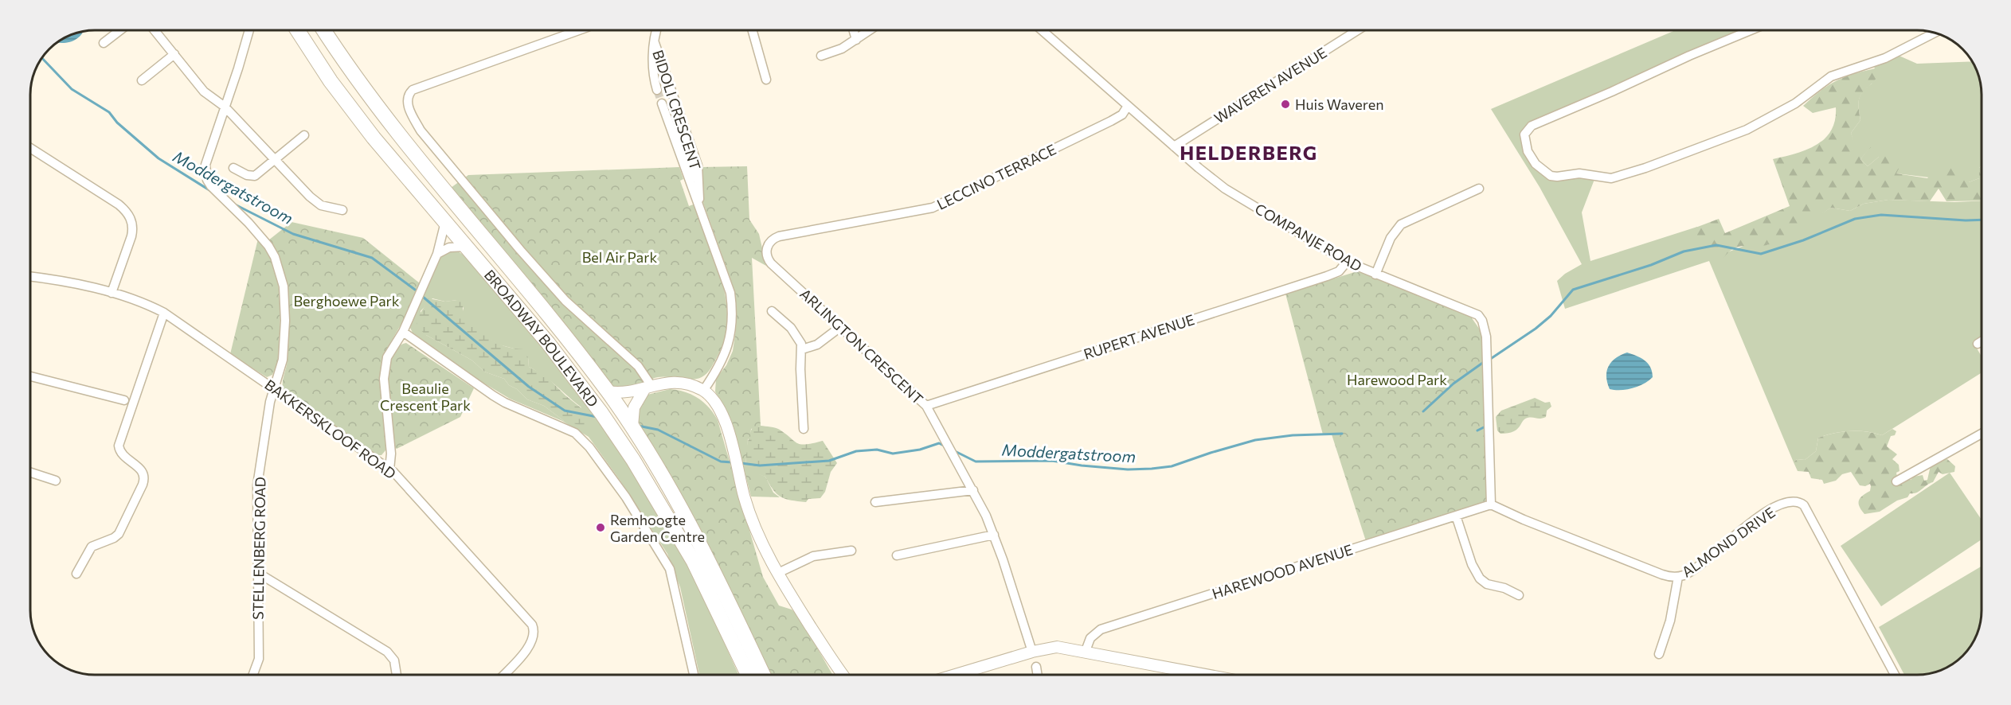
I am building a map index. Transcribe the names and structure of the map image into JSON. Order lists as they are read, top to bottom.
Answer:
{
  "streets": {
    "main road": ["BROADWAY BOULEVARD"],
    "street": [
      "WAVEREN AVENUE",
      "BIDOLI CRESCENT",
      "LECCINO TERRACE",
      "COMPANJE ROAD",
      "RUPERT AVENUE",
      "ARLINGTON CRESCENT",
      "BAKKERSKLOOF ROAD",
      "ALMOND DRIVE",
      "STELLENBERG ROAD",
      "HAREWOOD AVENUE"
    ]
  },
  "crossings": [
    ["WAVEREN AVENUE", "COMPANJE ROAD"],
    ["LECCINO TERRACE", "COMPANJE ROAD"],
    ["LECCINO TERRACE", "ARLINGTON CRESCENT"],
    ["COMPANJE ROAD", "RUPERT AVENUE"],
    ["COMPANJE ROAD", "ALMOND DRIVE"],
    ["COMPANJE ROAD", "HAREWOOD AVENUE"],
    ["RUPERT AVENUE", "ARLINGTON CRESCENT"],
    ["BAKKERSKLOOF ROAD", "STELLENBERG ROAD"],
    ["ALMOND DRIVE", "HAREWOOD AVENUE"]
  ],
  "districts": ["HELDERBERG"],
  "water": ["Moddergatstroom"],
  "parks": [
    "Bel Air Park",
    "Berghoewe Park",
    "Harewood Park",
    "Beaulie Crescent Park"
  ],
  "places": ["Huis Waveren", "Remhoogte Garden Centre"]
}
